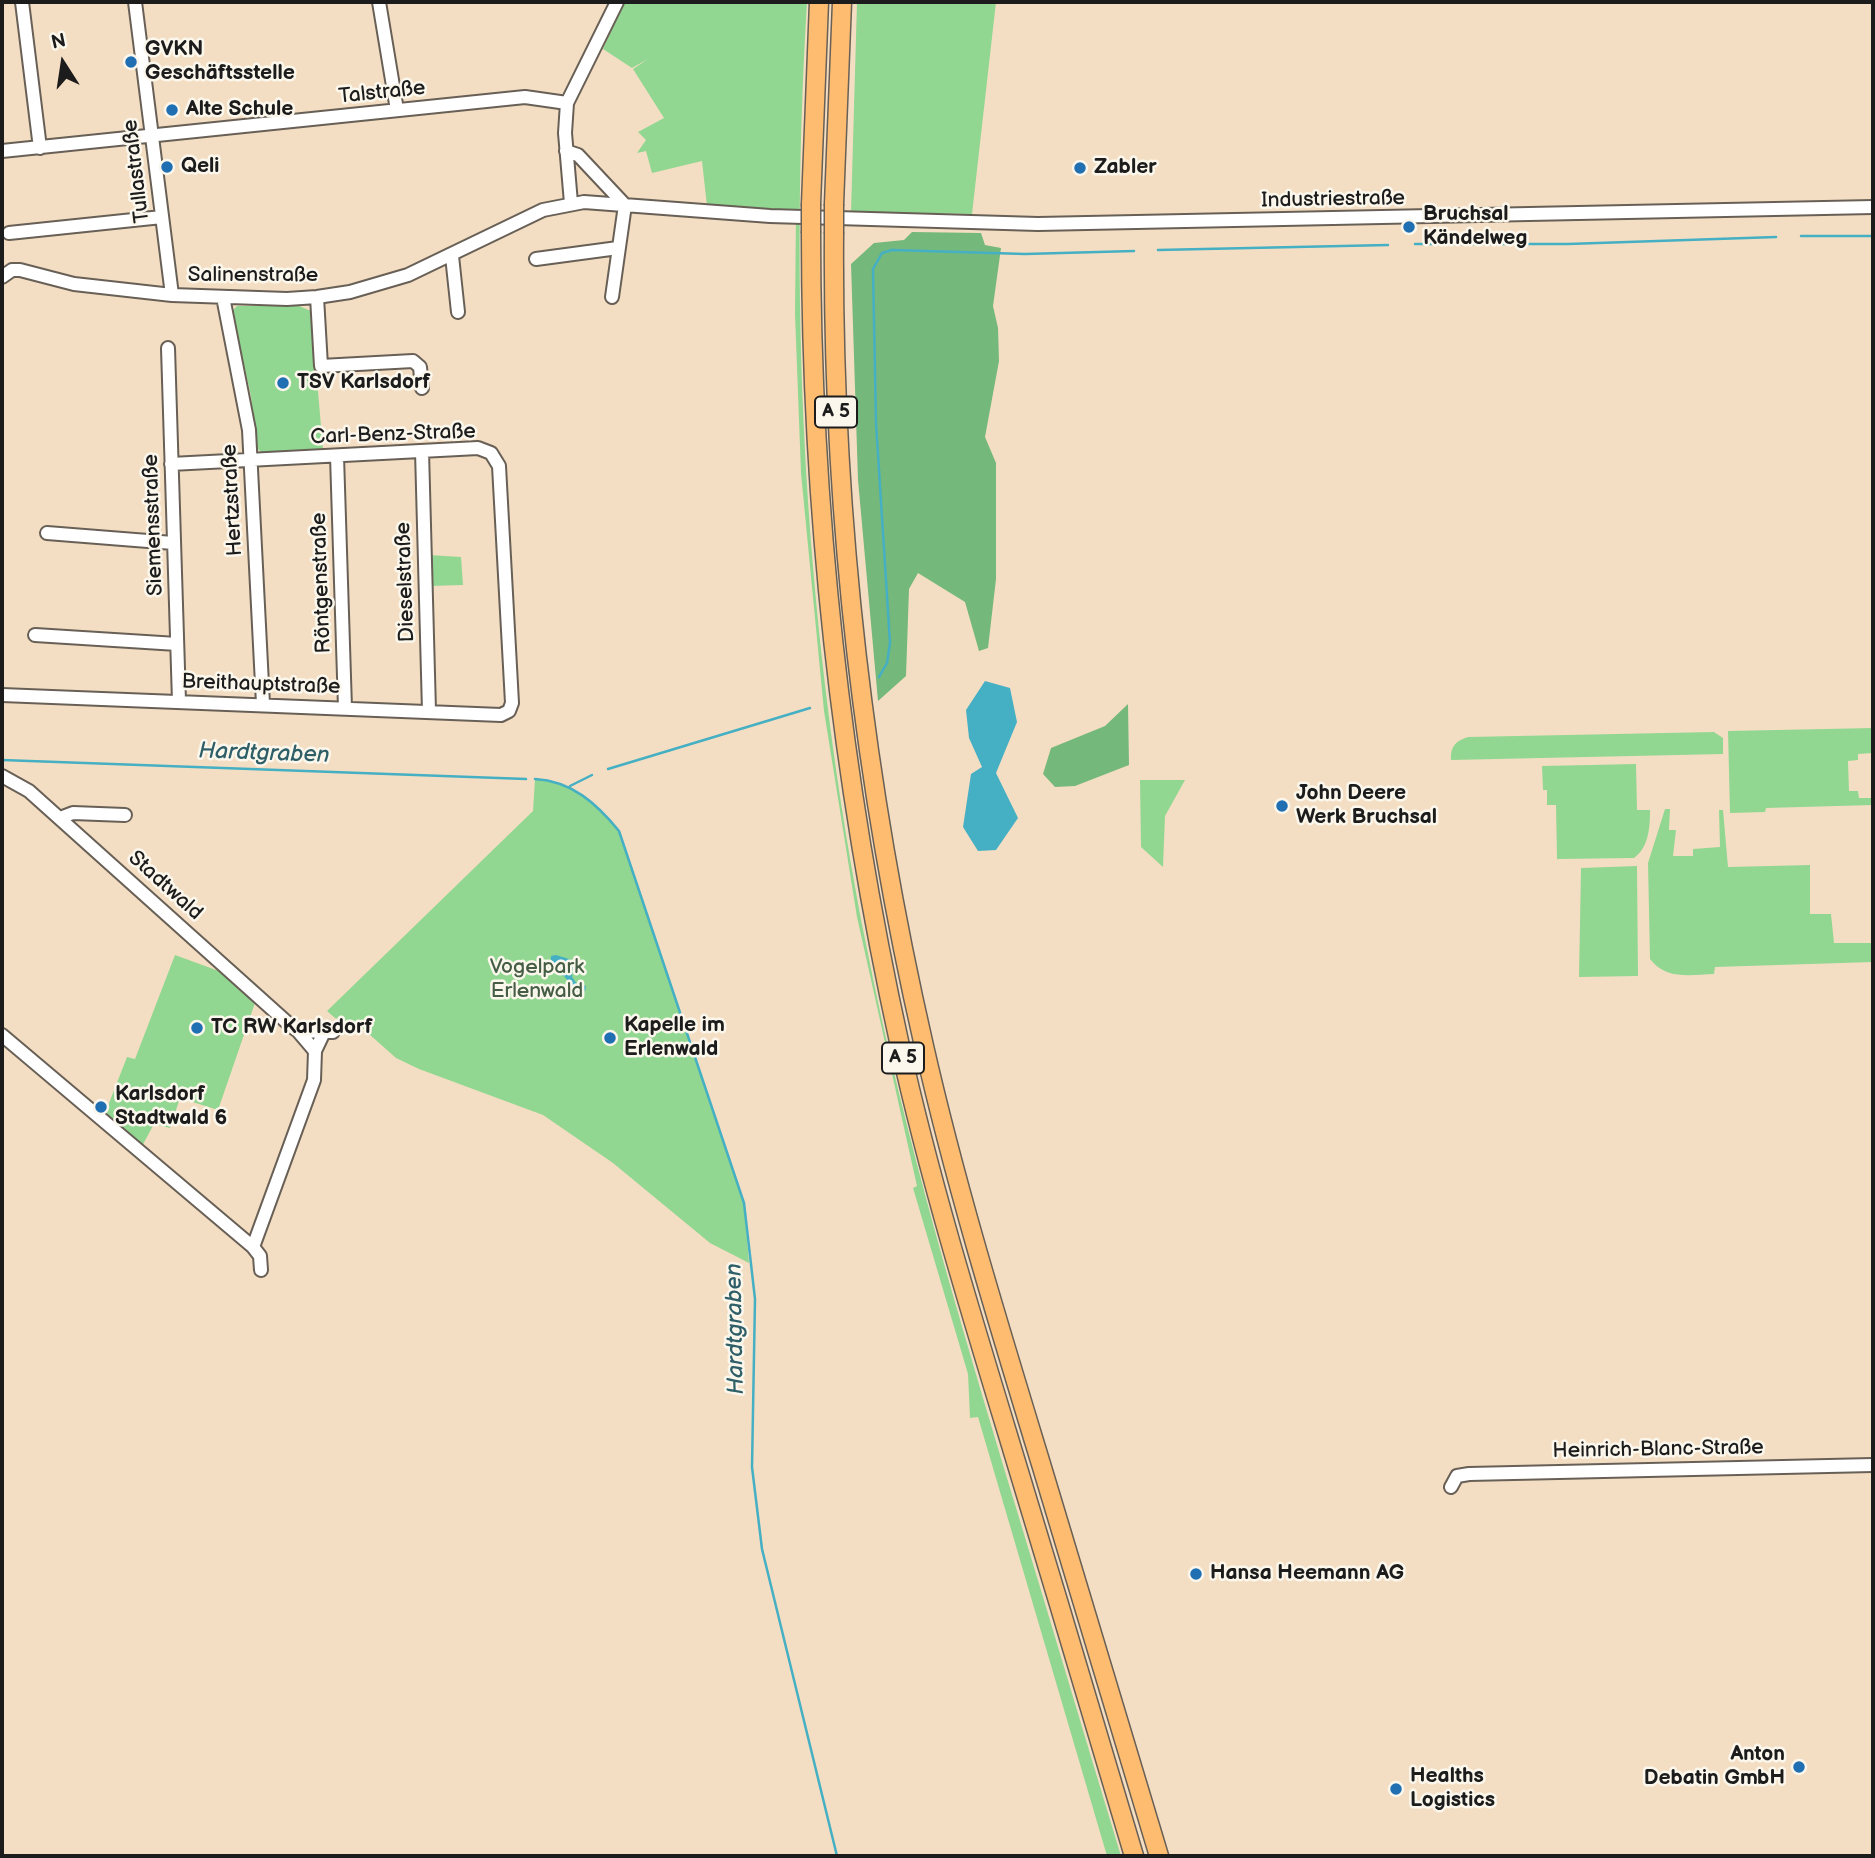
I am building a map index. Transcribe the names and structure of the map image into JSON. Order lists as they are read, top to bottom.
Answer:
{
  "streets": {
    "highway": ["A 5"],
    "street": [
      "Talstraße",
      "Tullastraße",
      "Industriestraße",
      "Salinenstraße",
      "Carl-Benz-Straße",
      "Hertzstraße",
      "Siemensstraße",
      "Dieselstraße",
      "Röntgenstraße",
      "Breithauptstraße",
      "Stadtwald",
      "Heinrich-Blanc-Straße"
    ]
  },
  "crossings": [
    ["Talstraße", "Tullastraße"],
    ["Tullastraße", "Salinenstraße"],
    ["Industriestraße", "Salinenstraße"],
    ["Salinenstraße", "Hertzstraße"],
    ["Carl-Benz-Straße", "Hertzstraße"],
    ["Carl-Benz-Straße", "Siemensstraße"],
    ["Carl-Benz-Straße", "Dieselstraße"],
    ["Carl-Benz-Straße", "Röntgenstraße"],
    ["Carl-Benz-Straße", "Breithauptstraße"],
    ["Hertzstraße", "Breithauptstraße"],
    ["Siemensstraße", "Breithauptstraße"],
    ["Dieselstraße", "Breithauptstraße"],
    ["Röntgenstraße", "Breithauptstraße"]
  ],
  "water": ["Hardtgraben"],
  "parks": ["Vogelpark Erlenwald"],
  "places": [
    "GVKN Geschäftsstelle",
    "Alte Schule",
    "Qeli",
    "Zabler",
    "Bruchsal Kändelweg",
    "TSV Karlsdorf",
    "John Deere Werk Bruchsal",
    "TC RW Karlsdorf",
    "Kapelle im Erlenwald",
    "Karlsdorf Stadtwald 6",
    "Hansa Heemann AG",
    "Anton Debatin GmbH",
    "Healths Logistics"
  ],
  "north": "top"
}
